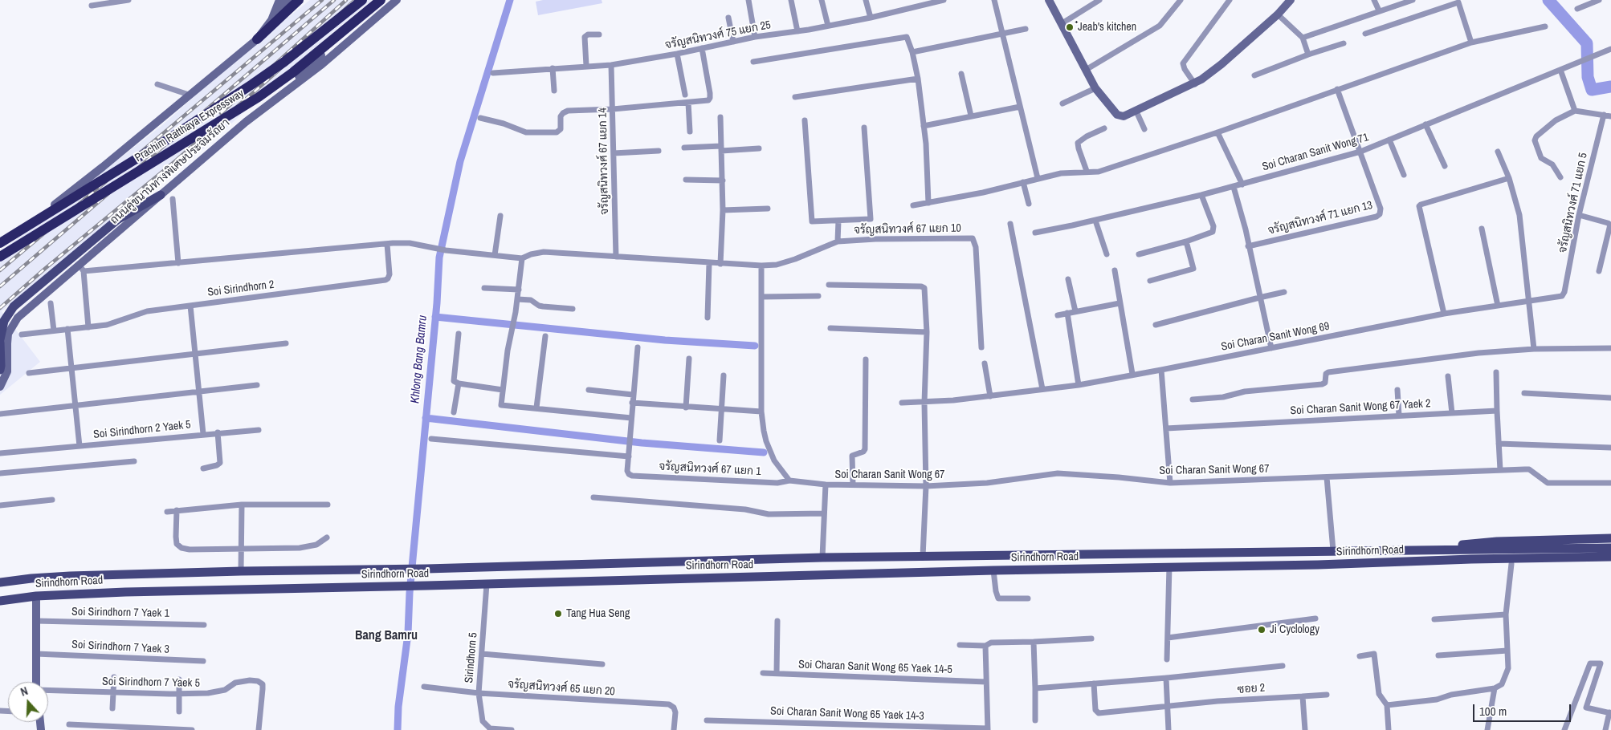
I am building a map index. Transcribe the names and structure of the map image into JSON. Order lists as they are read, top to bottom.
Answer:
{
  "streets": {
    "highway": ["Prachim Ratthaya Expressway"],
    "main road": ["ถนนคู่ขนานทางพิเศษประจิมรัถยา", "Sirindhorn Road"],
    "street": [
      "จรัญสนิทวงศ์ 75 แยก 25",
      "Soi Charan Sanit Wong 71",
      "จรัญสนิทวงศ์ 67 แยก 14",
      "จรัญสนิทวงศ์ 71 แยก 5",
      "จรัญสนิทวงศ์ 71 แยก 13",
      "จรัญสนิทวงศ์ 67 แยก 10",
      "Soi Sirindhorn 2",
      "Soi Charan Sanit Wong 69",
      "Soi Charan Sanit Wong 67 Yaek 2",
      "Soi Sirindhorn 2 Yaek 5",
      "จรัญสนิทวงศ์ 67 แยก 1",
      "Soi Charan Sanit Wong 67",
      "Soi Sirindhorn 7 Yaek 1",
      "Soi Sirindhorn 7 Yaek 3",
      "Sirindhorn 5",
      "Soi Charan Sanit Wong 65 Yaek 14-5",
      "Soi Sirindhorn 7 Yaek 5",
      "จรัญสนิทวงศ์ 65 แยก 20",
      "ซอย 2",
      "Soi Charan Sanit Wong 65 Yaek 14-3"
    ]
  },
  "crossings": [
    ["จรัญสนิทวงศ์ 75 แยก 25", "จรัญสนิทวงศ์ 67 แยก 14"],
    ["Soi Charan Sanit Wong 71", "จรัญสนิทวงศ์ 71 แยก 13"],
    ["จรัญสนิทวงศ์ 67 แยก 14", "จรัญสนิทวงศ์ 67 แยก 10"],
    ["จรัญสนิทวงศ์ 71 แยก 5", "Soi Charan Sanit Wong 69"],
    ["Soi Sirindhorn 2", "Soi Sirindhorn 2 Yaek 5"],
    ["จรัญสนิทวงศ์ 67 แยก 1", "Soi Charan Sanit Wong 67"],
    ["Sirindhorn Road", "Sirindhorn 5"],
    ["Sirindhorn 5", "จรัญสนิทวงศ์ 65 แยก 20"]
  ],
  "districts": ["Bang Bamru"],
  "water": ["Khlong Bang Bamru"],
  "places": ["๋Jeab's kitchen", "Tang Hua Seng", "Ji Cyclology"],
  "scale_bar": "100 m",
  "north": "top"
}
